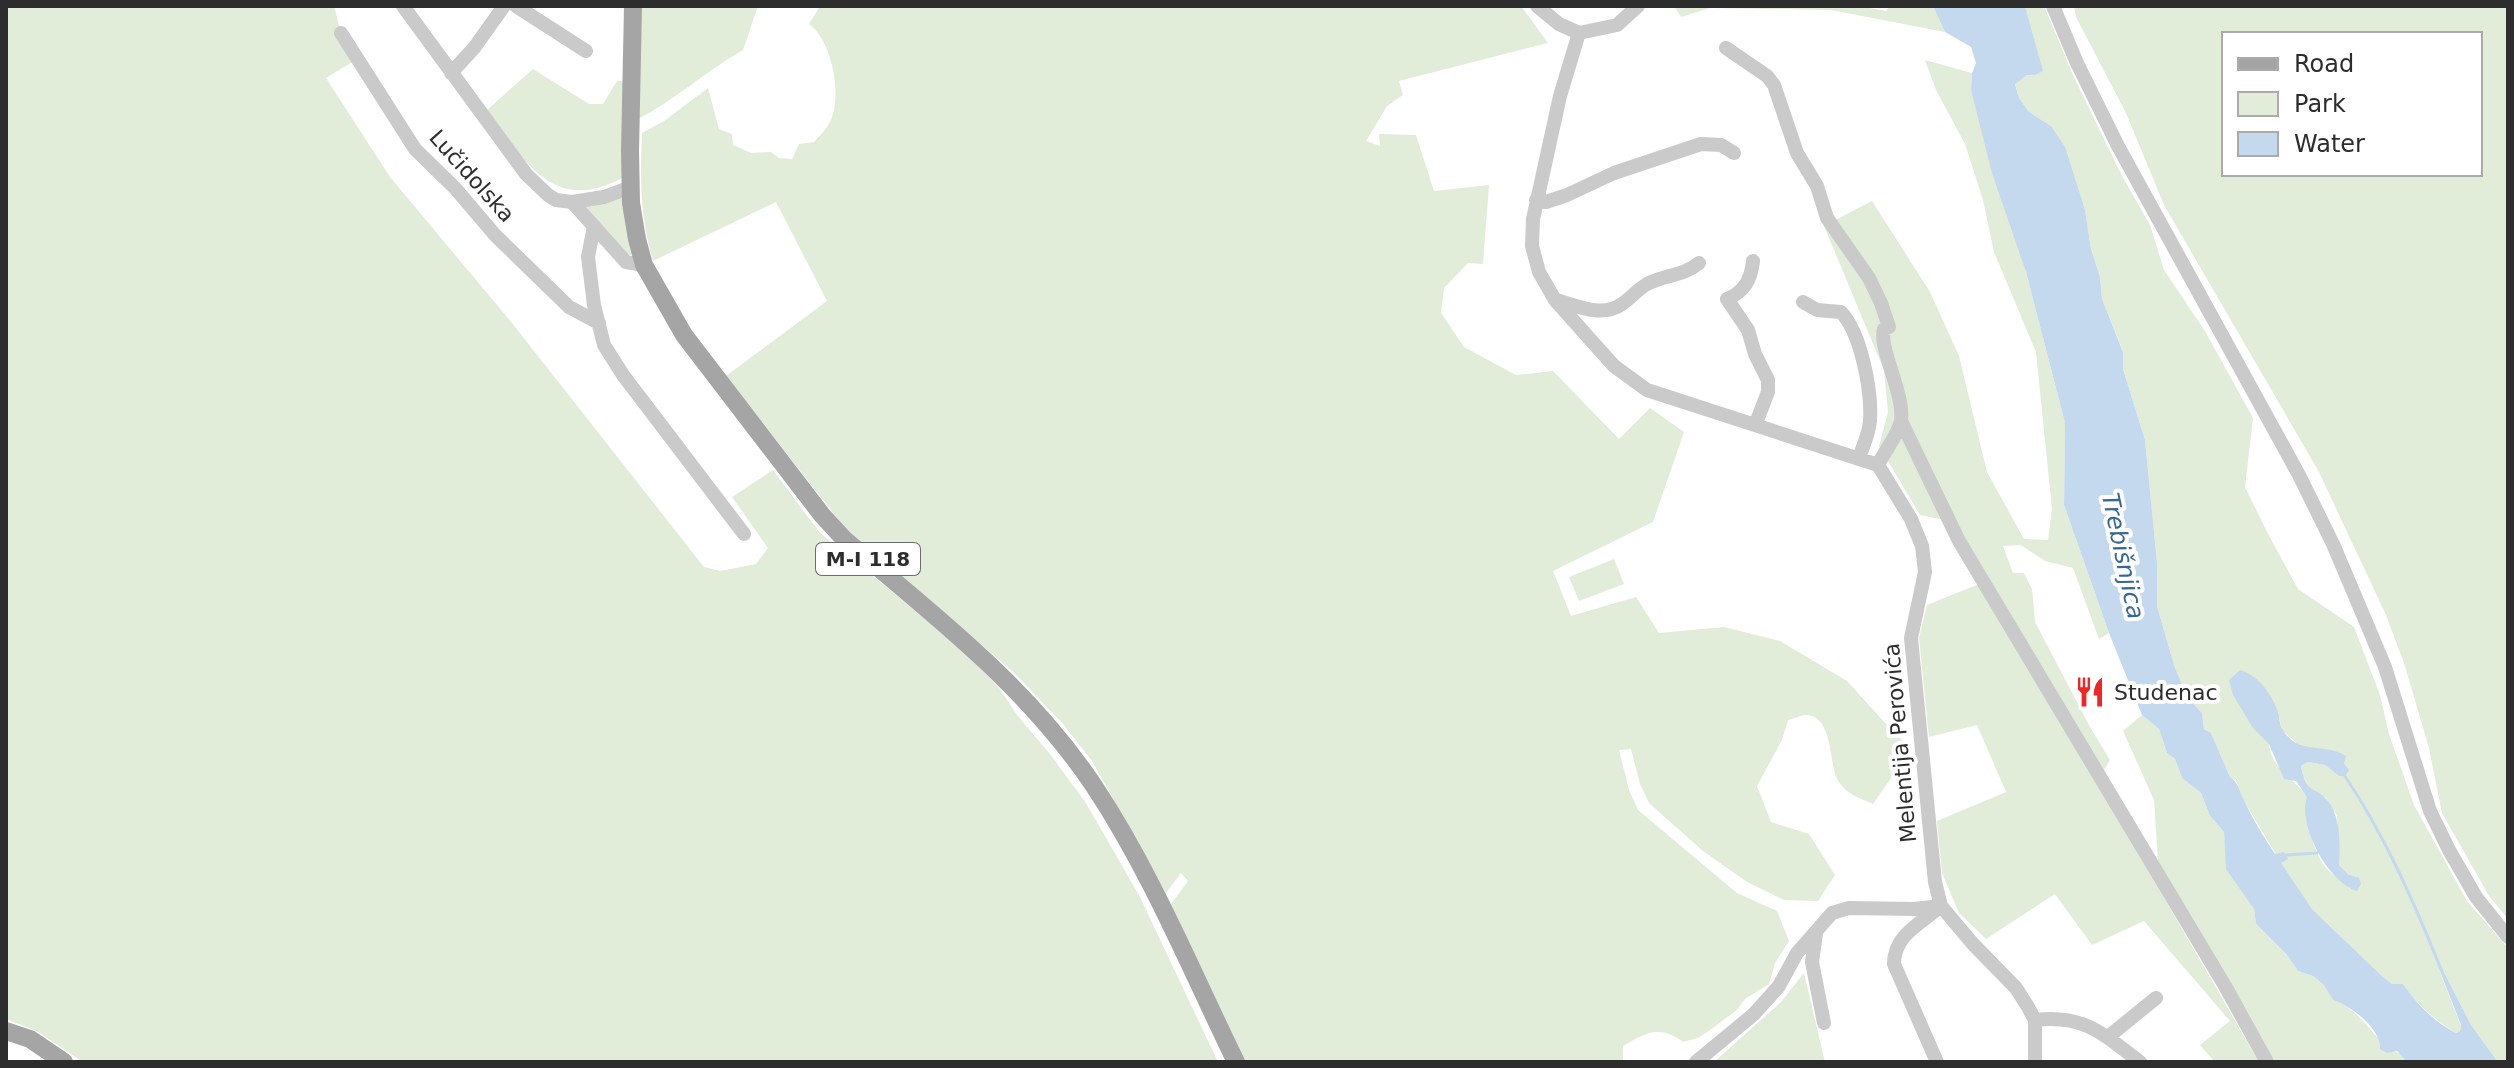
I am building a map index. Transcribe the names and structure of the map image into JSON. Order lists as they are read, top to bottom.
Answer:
{
  "streets": {
    "main road": ["M-I 118"],
    "street": ["Lučidolska", "Melentija Perovića"]
  },
  "water": ["Trebišnjica"],
  "places": {
    "restaurant": ["Studenac"]
  },
  "legend": ["Road", "Park", "Water"]
}
